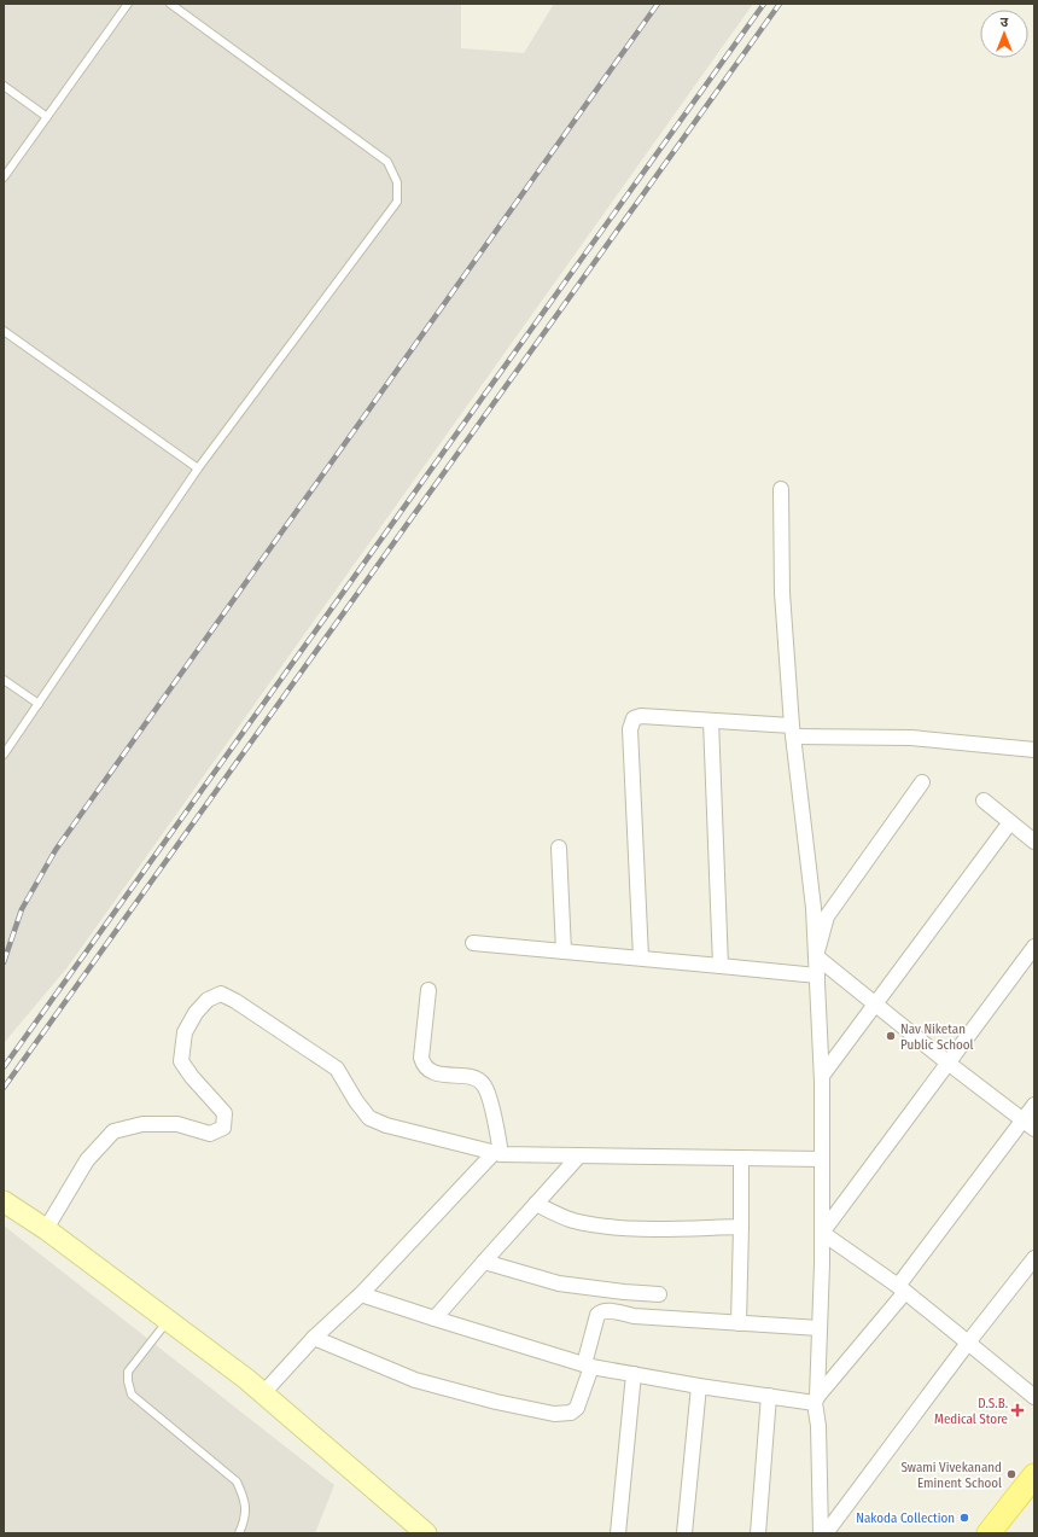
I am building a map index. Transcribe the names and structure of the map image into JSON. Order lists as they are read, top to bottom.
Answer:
{
  "places": {
    "other": ["Nav Niketan Public School", "Swami Vivekanand Eminent School", "Nakoda Collection"],
    "health": ["D.S.B. Medical Store"]
  },
  "north": "top"
}
